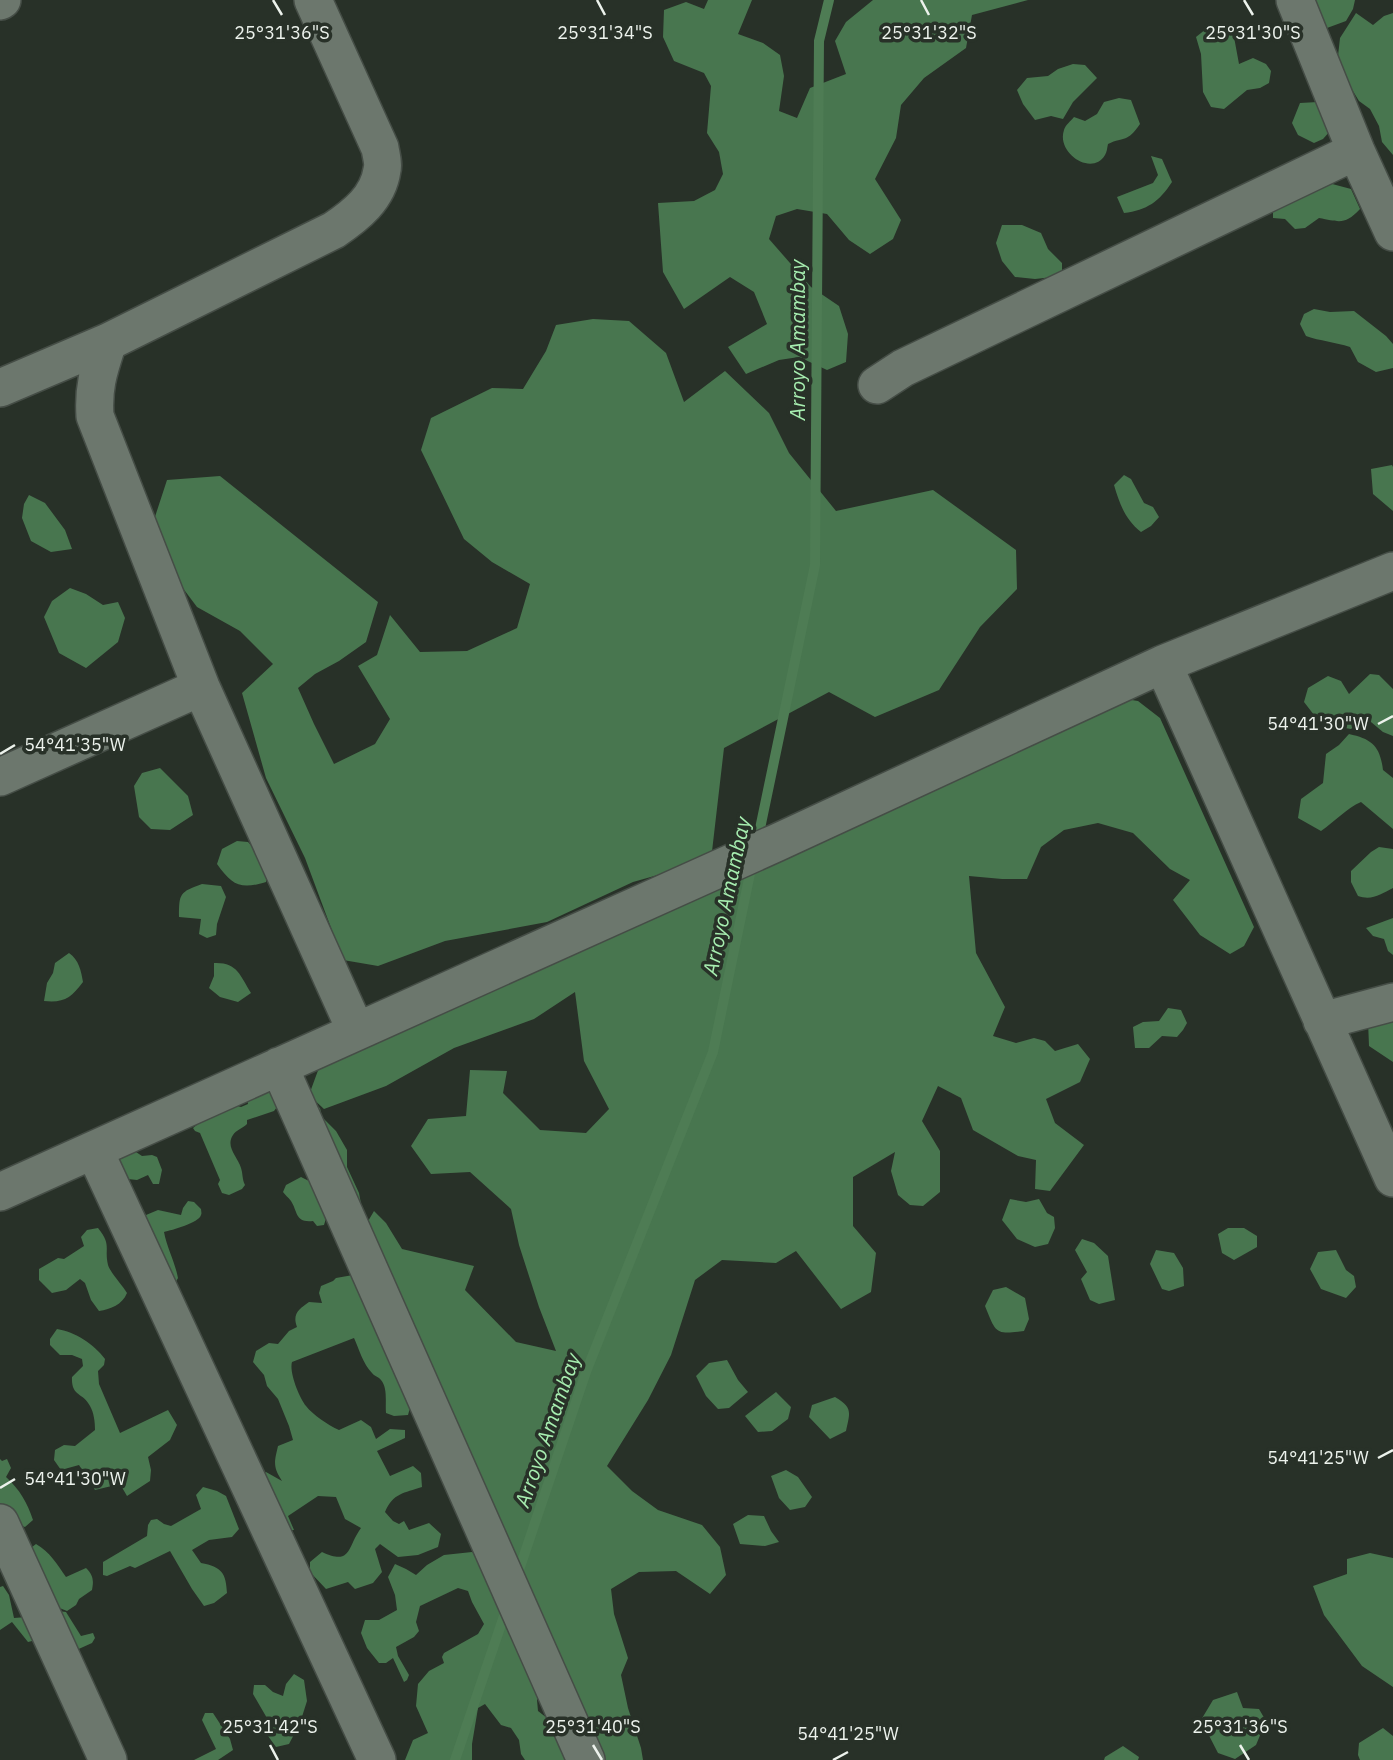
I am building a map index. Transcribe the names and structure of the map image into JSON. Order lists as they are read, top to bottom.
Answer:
{
  "water": ["Arroyo Amambay"],
  "coordinates": [
    "25°31'36\"S",
    "25°31'34\"S",
    "25°31'32\"S",
    "25°31'30\"S",
    "54°41'30\"W",
    "54°41'35\"W",
    "54°41'25\"W",
    "25°31'42\"S",
    "25°31'40\"S"
  ]
}
